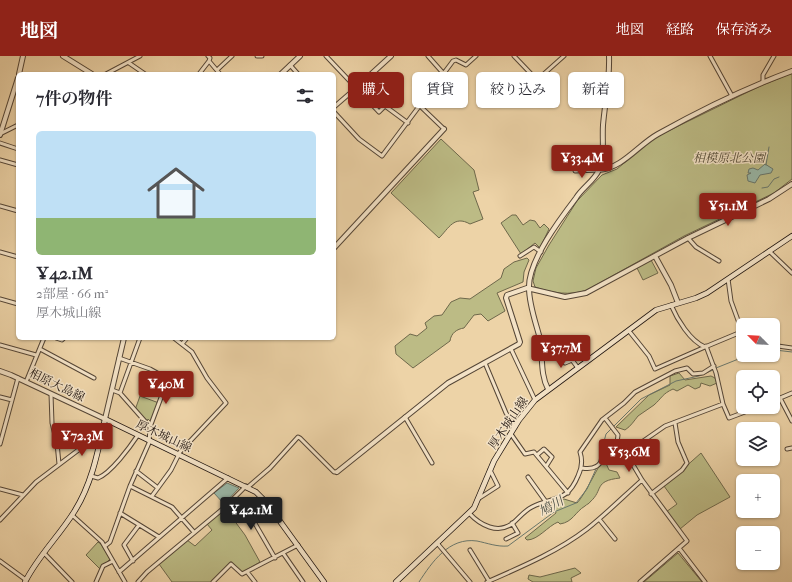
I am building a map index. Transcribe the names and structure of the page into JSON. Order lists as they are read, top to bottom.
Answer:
{
  "streets": {
    "main road": ["厚木城山線"],
    "street": ["相原大島線"]
  },
  "crossings": [
    ["相原大島線", "厚木城山線"]
  ],
  "water": ["鳩川"],
  "parks": ["相模原北公園"],
  "north": "top left",
  "page": {
    "header": "地図",
    "nav": ["地図", "経路", "保存済み"],
    "chip": [
      "購入",
      "賃貸",
      "絞り込み",
      "新着"
    ],
    "heading": "7件の物件",
    "list": [
      {
        "name": "¥42.1M",
        "note": "2部屋 · 66 m² · 厚木城山線"
      }
    ],
    "price": [
      "¥33.4M",
      "¥51.1M",
      "¥37.7M",
      "¥40M",
      "¥72.3M",
      "¥53.6M",
      "¥42.1M"
    ],
    "map_buttons": ["+", "−"]
  }
}
